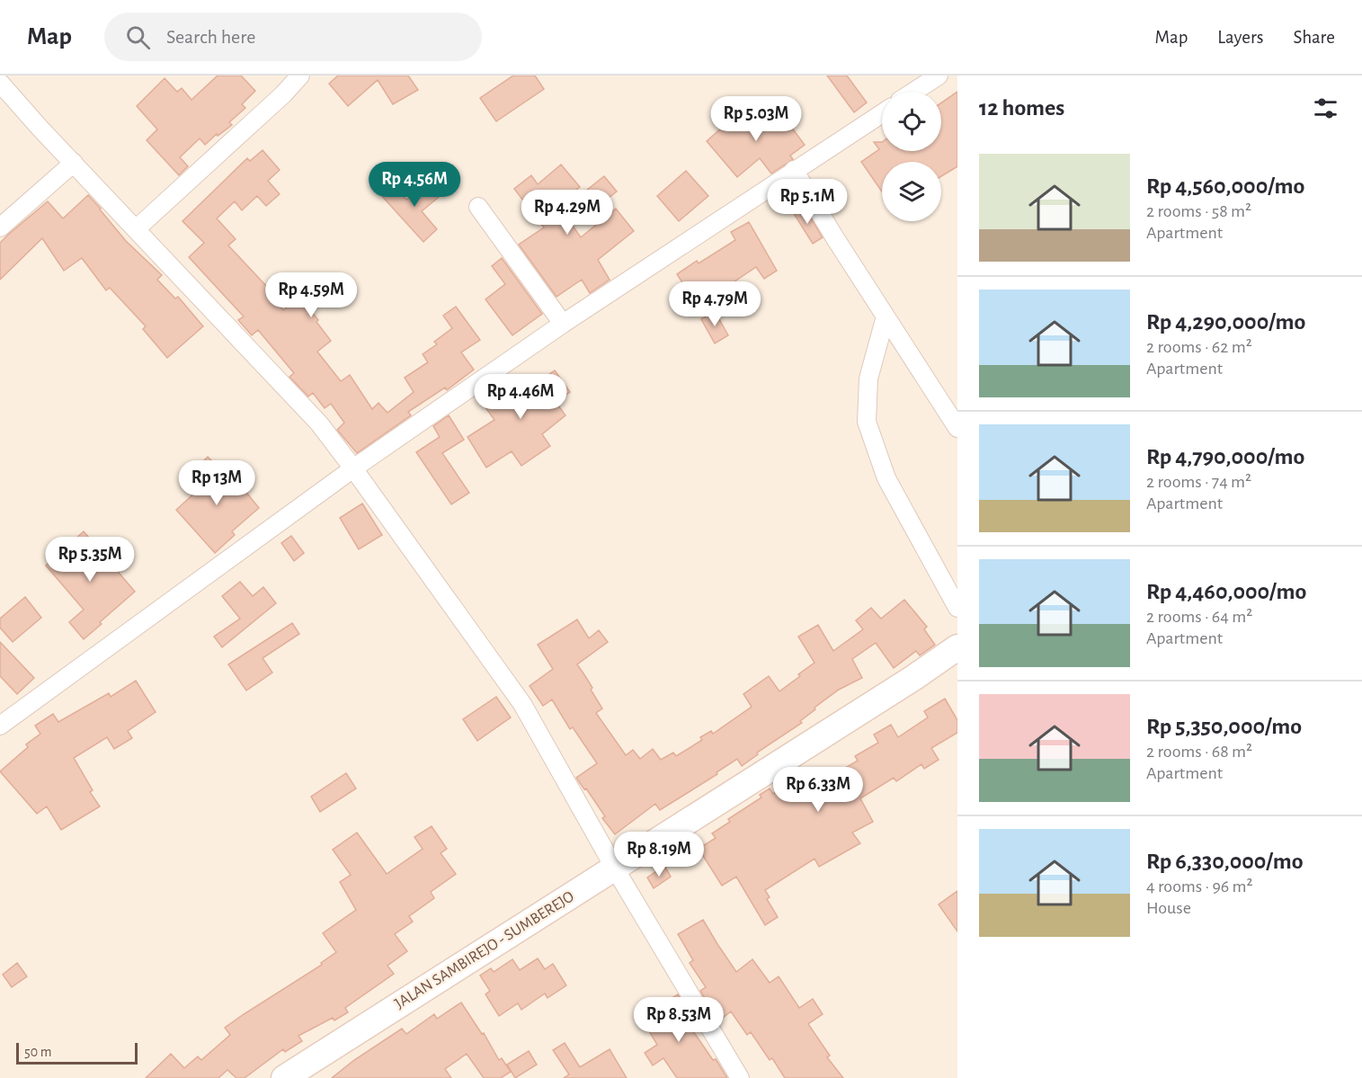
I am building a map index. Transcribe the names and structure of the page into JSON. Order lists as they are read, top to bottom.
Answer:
{
  "streets": {
    "main road": ["JALAN SAMBIREJO - SUMBEREJO"]
  },
  "scale_bar": "50 m",
  "page": {
    "header": "Map",
    "search": "Search here",
    "nav": ["Map", "Layers", "Share"],
    "heading": "12 homes",
    "price": [
      "Rp 5.03M",
      "Rp 4.56M",
      "Rp 5.1M",
      "Rp 4.29M",
      "Rp 4.59M",
      "Rp 4.79M",
      "Rp 4.46M",
      "Rp 13M",
      "Rp 5.35M",
      "Rp 6.33M",
      "Rp 8.19M",
      "Rp 8.53M"
    ],
    "list": [
      {
        "name": "Rp 4,560,000/mo",
        "note": "2 rooms · 58 m² · Apartment"
      },
      {
        "name": "Rp 4,290,000/mo",
        "note": "2 rooms · 62 m² · Apartment"
      },
      {
        "name": "Rp 4,790,000/mo",
        "note": "2 rooms · 74 m² · Apartment"
      },
      {
        "name": "Rp 4,460,000/mo",
        "note": "2 rooms · 64 m² · Apartment"
      },
      {
        "name": "Rp 5,350,000/mo",
        "note": "2 rooms · 68 m² · Apartment"
      },
      {
        "name": "Rp 6,330,000/mo",
        "note": "4 rooms · 96 m² · House"
      }
    ],
    "scale": "50 m"
  }
}
